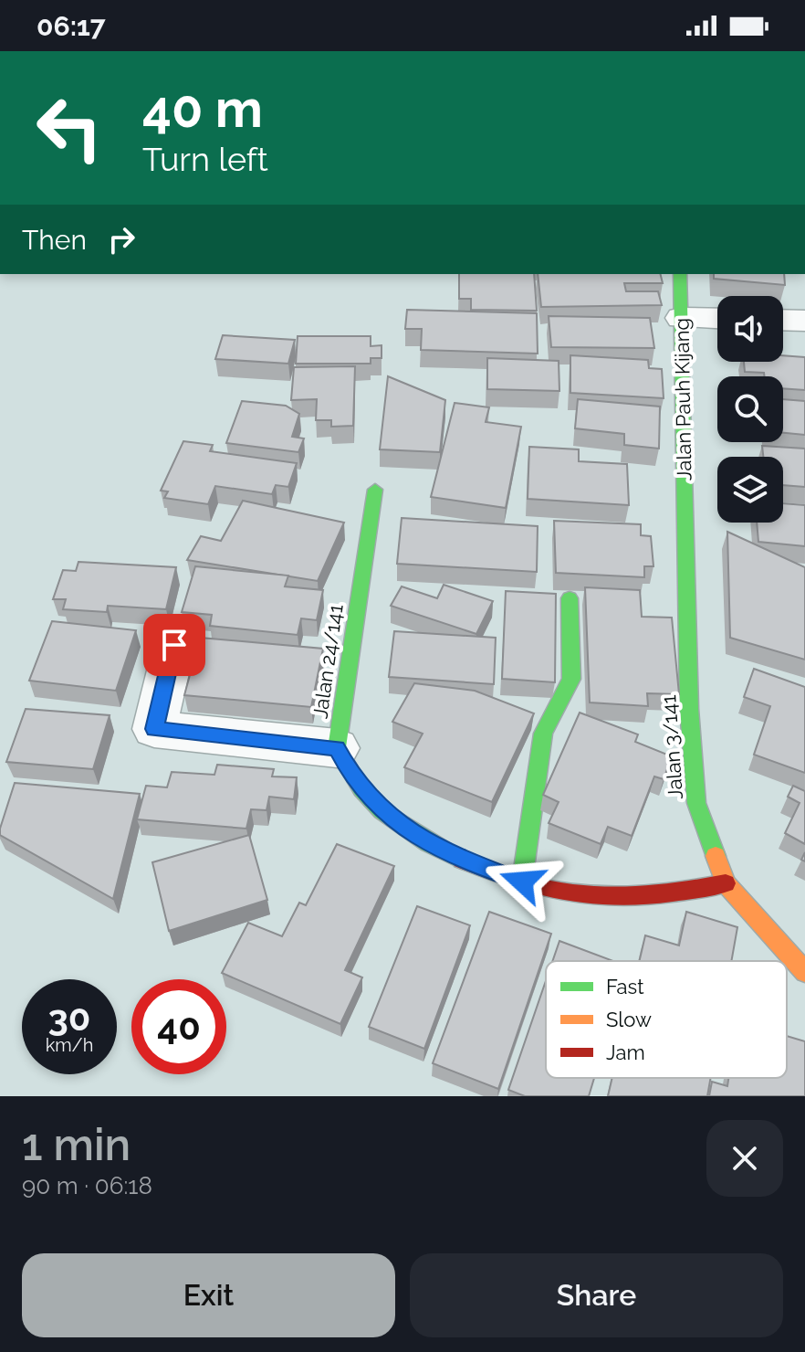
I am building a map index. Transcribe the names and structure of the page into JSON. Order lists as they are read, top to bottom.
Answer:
{
  "streets": {
    "street": ["Jalan Pauh Kijang", "Jalan 24/141", "Jalan 3/141"]
  },
  "crossings": [
    ["Jalan Pauh Kijang", "Jalan 3/141"],
    ["Jalan 24/141", "Jalan 3/141"]
  ],
  "legend": ["Fast", "Slow", "Jam"],
  "page": {
    "status": "06:17",
    "turn": ["40 m", "Turn left"],
    "then": "Then",
    "speed": "30 km/h",
    "limit": "40",
    "heading": ["1 min", "90 m · 06:18"],
    "buttons": ["Exit", "Share"]
  }
}
